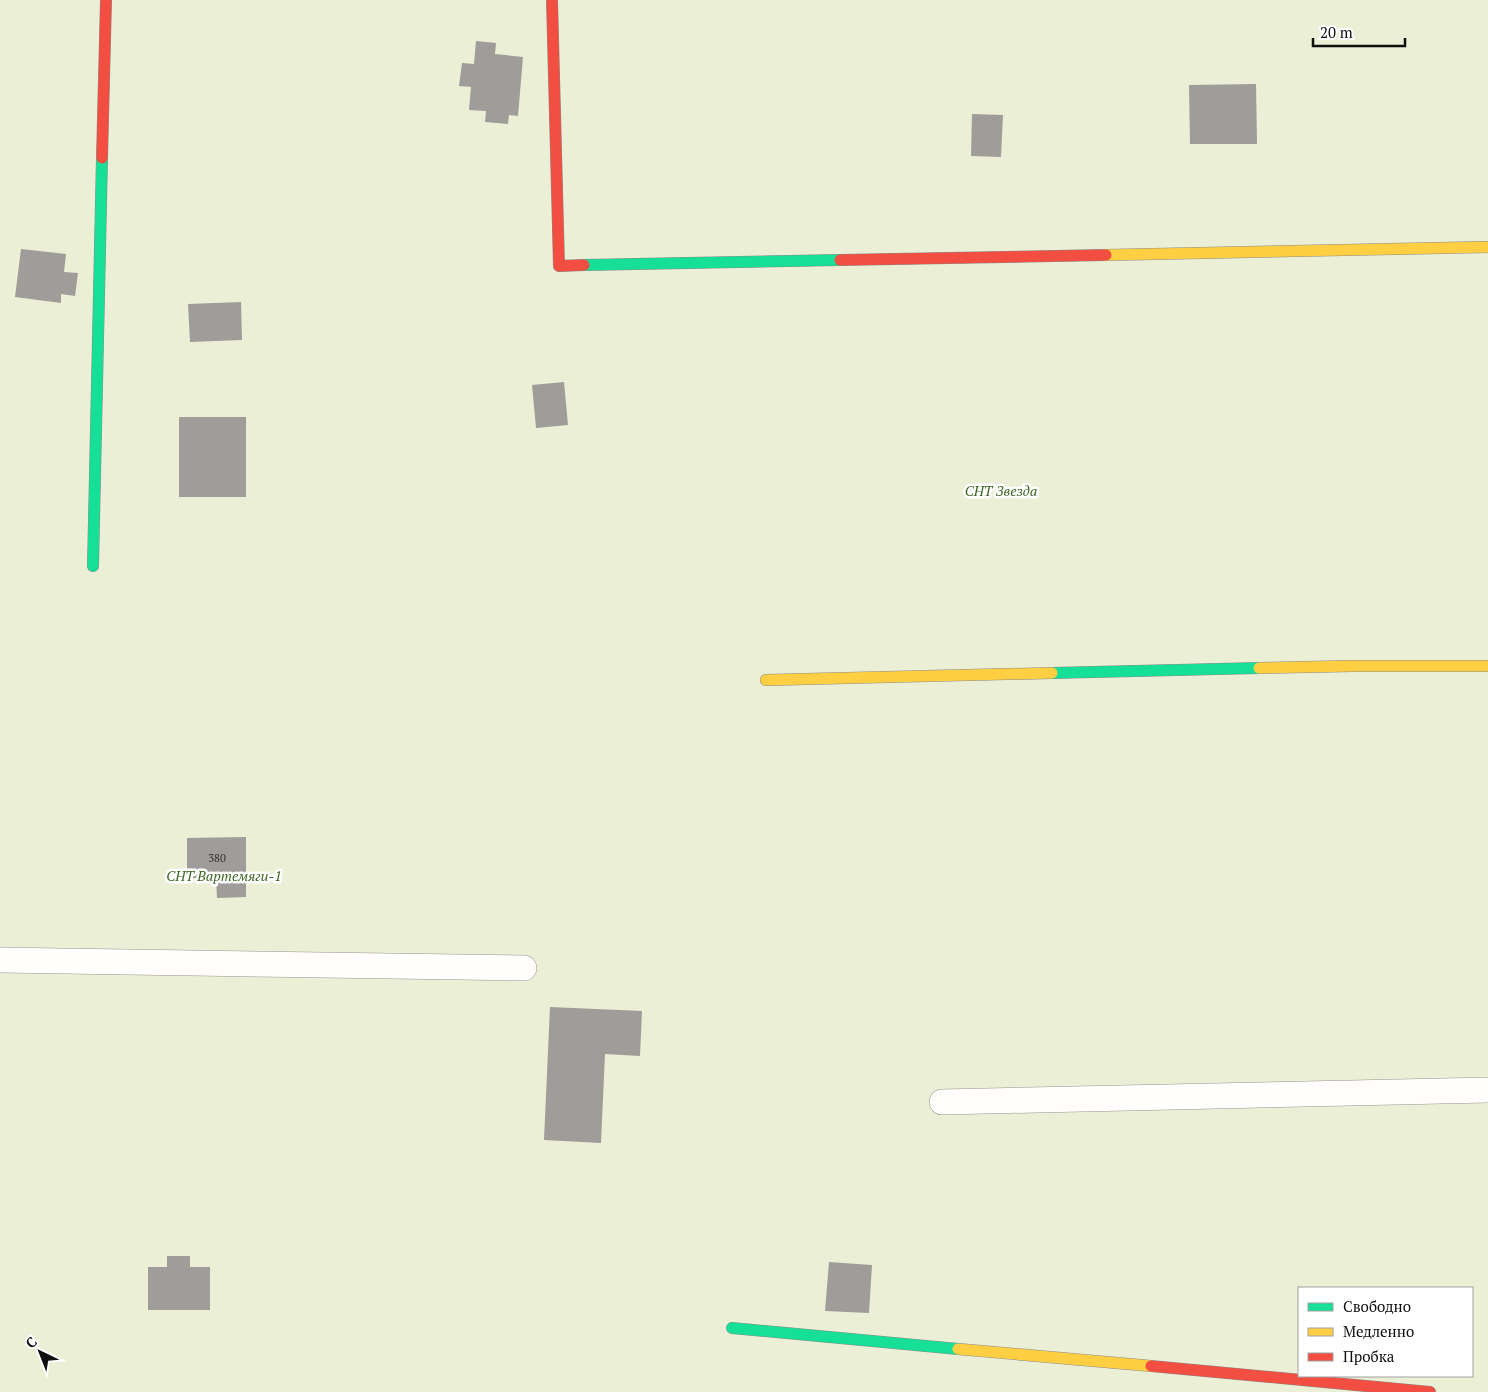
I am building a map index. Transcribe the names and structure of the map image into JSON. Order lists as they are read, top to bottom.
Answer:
{
  "parks": ["СНТ Звезда", "СНТ Вартемяги-1"],
  "house_numbers": ["380"],
  "legend": ["Свободно", "Медленно", "Пробка"],
  "scale_bar": "20 m",
  "north": "top left"
}
